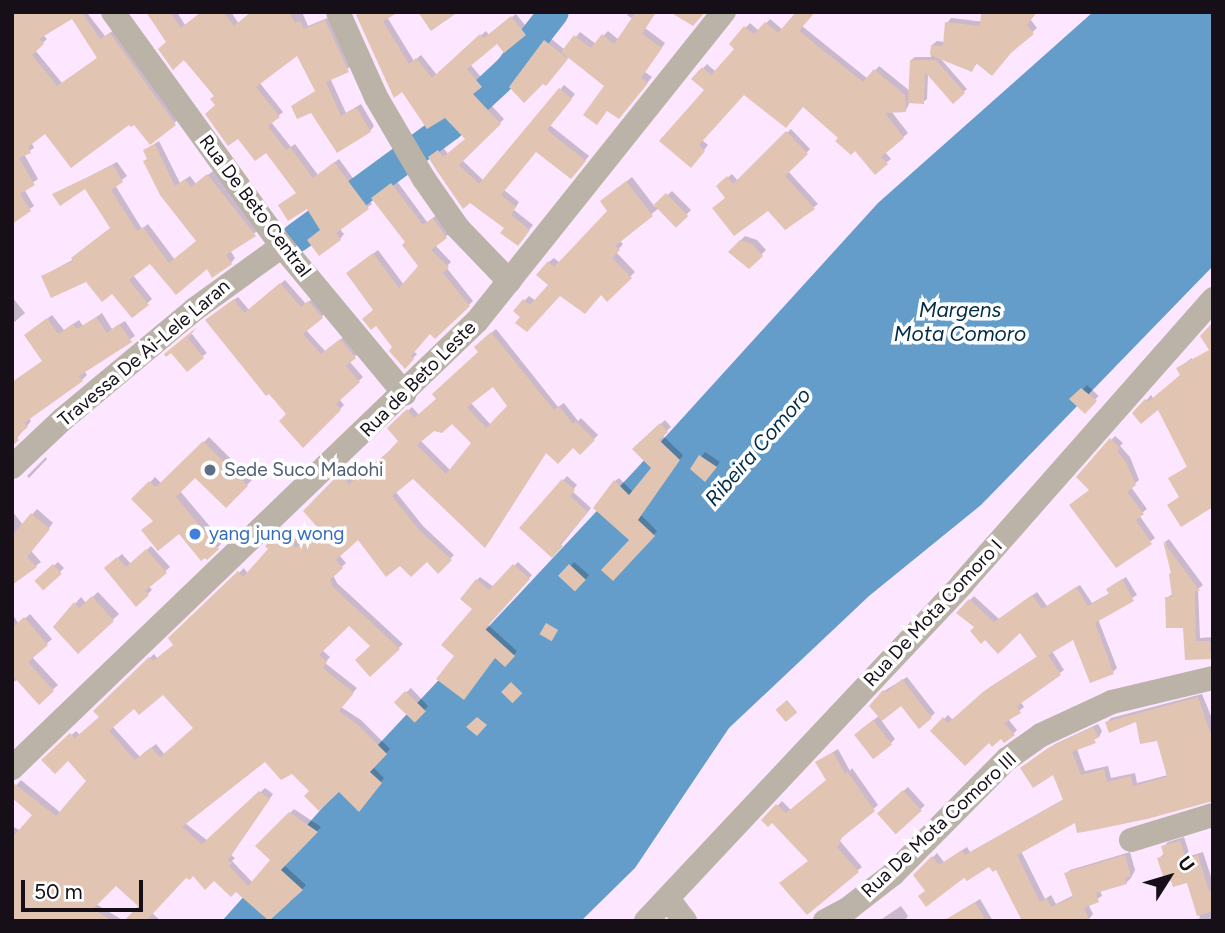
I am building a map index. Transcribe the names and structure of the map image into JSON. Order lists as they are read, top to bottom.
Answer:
{
  "streets": {
    "street": [
      "Rua De Beto Central",
      "Travessa De Ai-Lele Laran",
      "Rua de Beto Leste",
      "Rua De Mota Comoro I",
      "Rua De Mota Comoro III"
    ]
  },
  "crossings": [
    ["Rua De Beto Central", "Travessa De Ai-Lele Laran"],
    ["Rua De Beto Central", "Rua de Beto Leste"]
  ],
  "water": ["Margens Mota Comoro", "Ribeira Comoro"],
  "places": ["Sede Suco Madohi", "yang jung wong"],
  "scale_bar": "50 m",
  "north": "top right"
}
